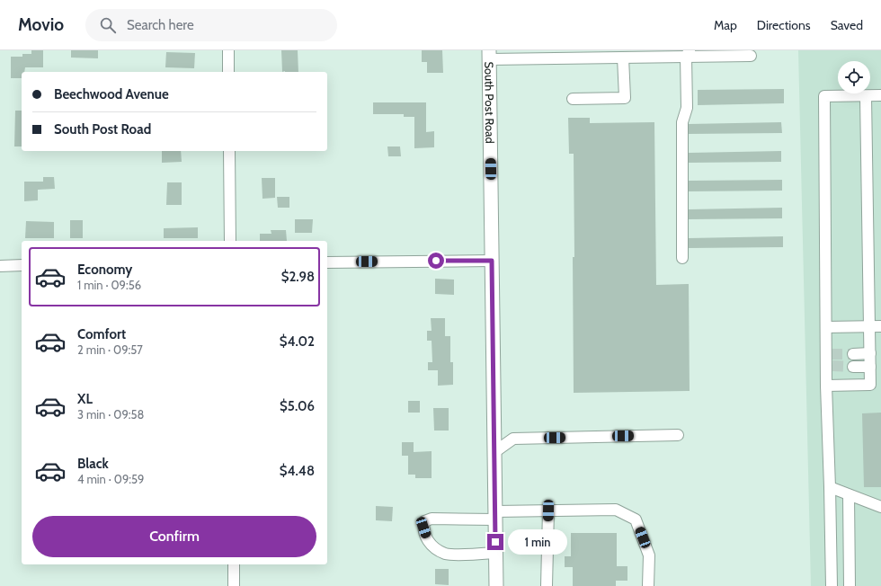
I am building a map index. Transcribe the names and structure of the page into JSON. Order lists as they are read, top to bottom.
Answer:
{
  "streets": {
    "main road": ["South Post Road"]
  },
  "page": {
    "header": "Movio",
    "search": "Search here",
    "nav": ["Map", "Directions", "Saved"],
    "banner": ["Beechwood Avenue", "South Post Road"],
    "list": [
      {
        "name": "Economy",
        "note": "1 min · 09:56",
        "value": "$2.98"
      },
      {
        "name": "Comfort",
        "note": "2 min · 09:57",
        "value": "$4.02"
      },
      {
        "name": "XL",
        "note": "3 min · 09:58",
        "value": "$5.06"
      },
      {
        "name": "Black",
        "note": "4 min · 09:59",
        "value": "$4.48"
      }
    ],
    "buttons": "Confirm",
    "bubble": "1 min"
  }
}
